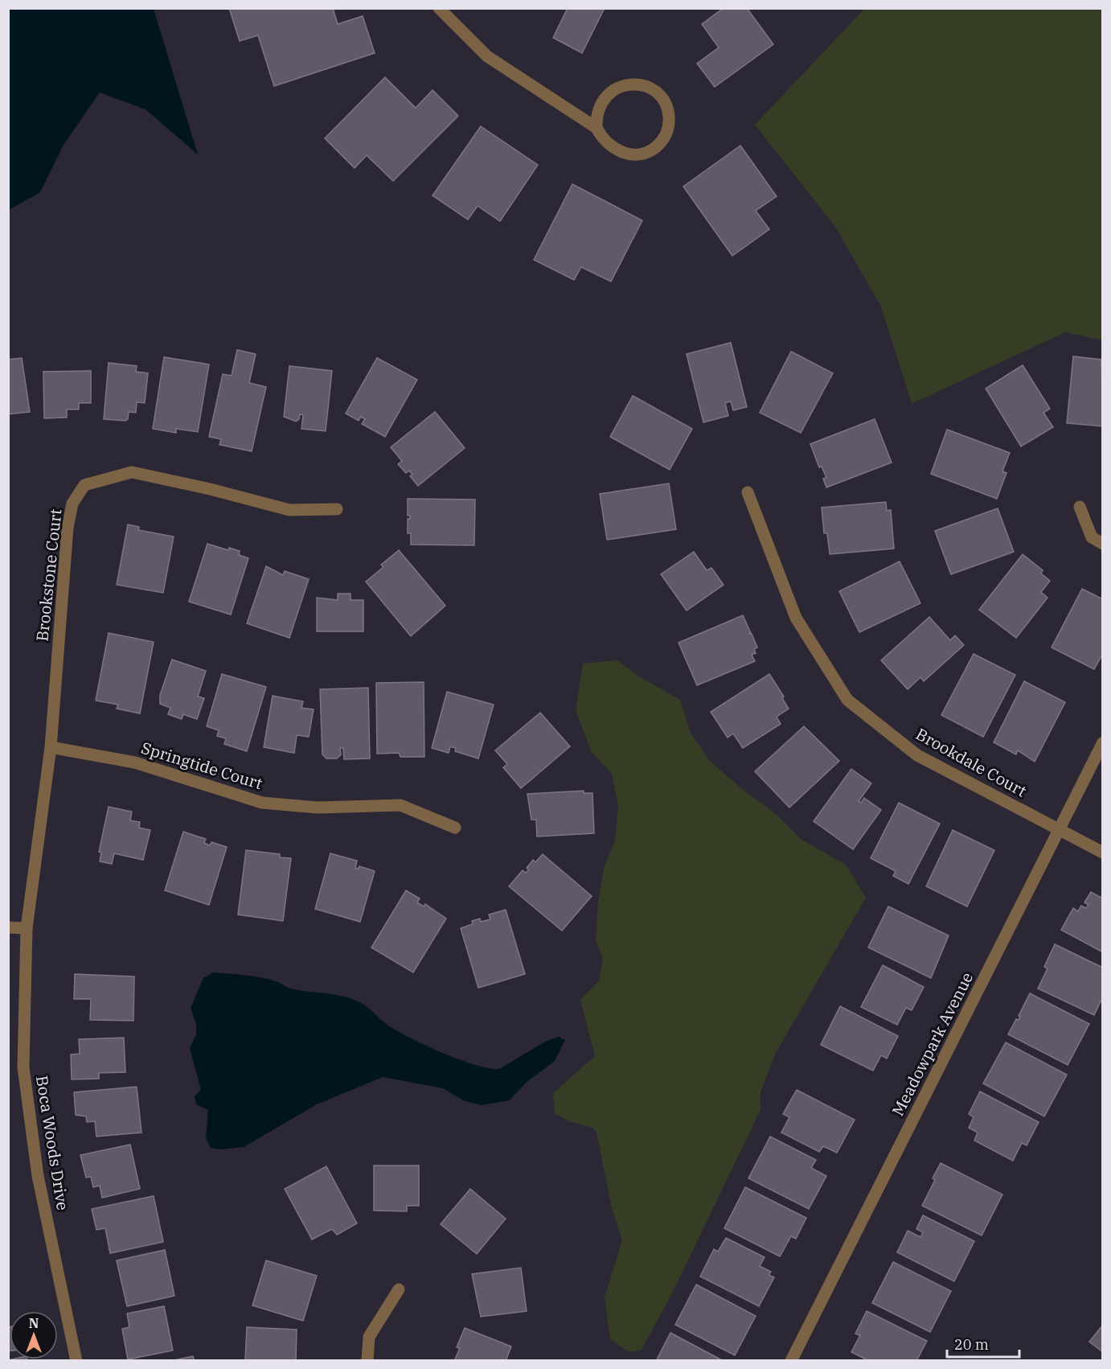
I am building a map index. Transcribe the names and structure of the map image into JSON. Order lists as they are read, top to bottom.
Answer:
{
  "streets": {
    "street": [
      "Brookstone Court",
      "Brookdale Court",
      "Springtide Court",
      "Meadowpark Avenue",
      "Boca Woods Drive"
    ]
  },
  "crossings": [
    ["Brookstone Court", "Springtide Court"],
    ["Brookstone Court", "Boca Woods Drive"],
    ["Brookdale Court", "Meadowpark Avenue"]
  ],
  "scale_bar": "20 m",
  "north": "top"
}
